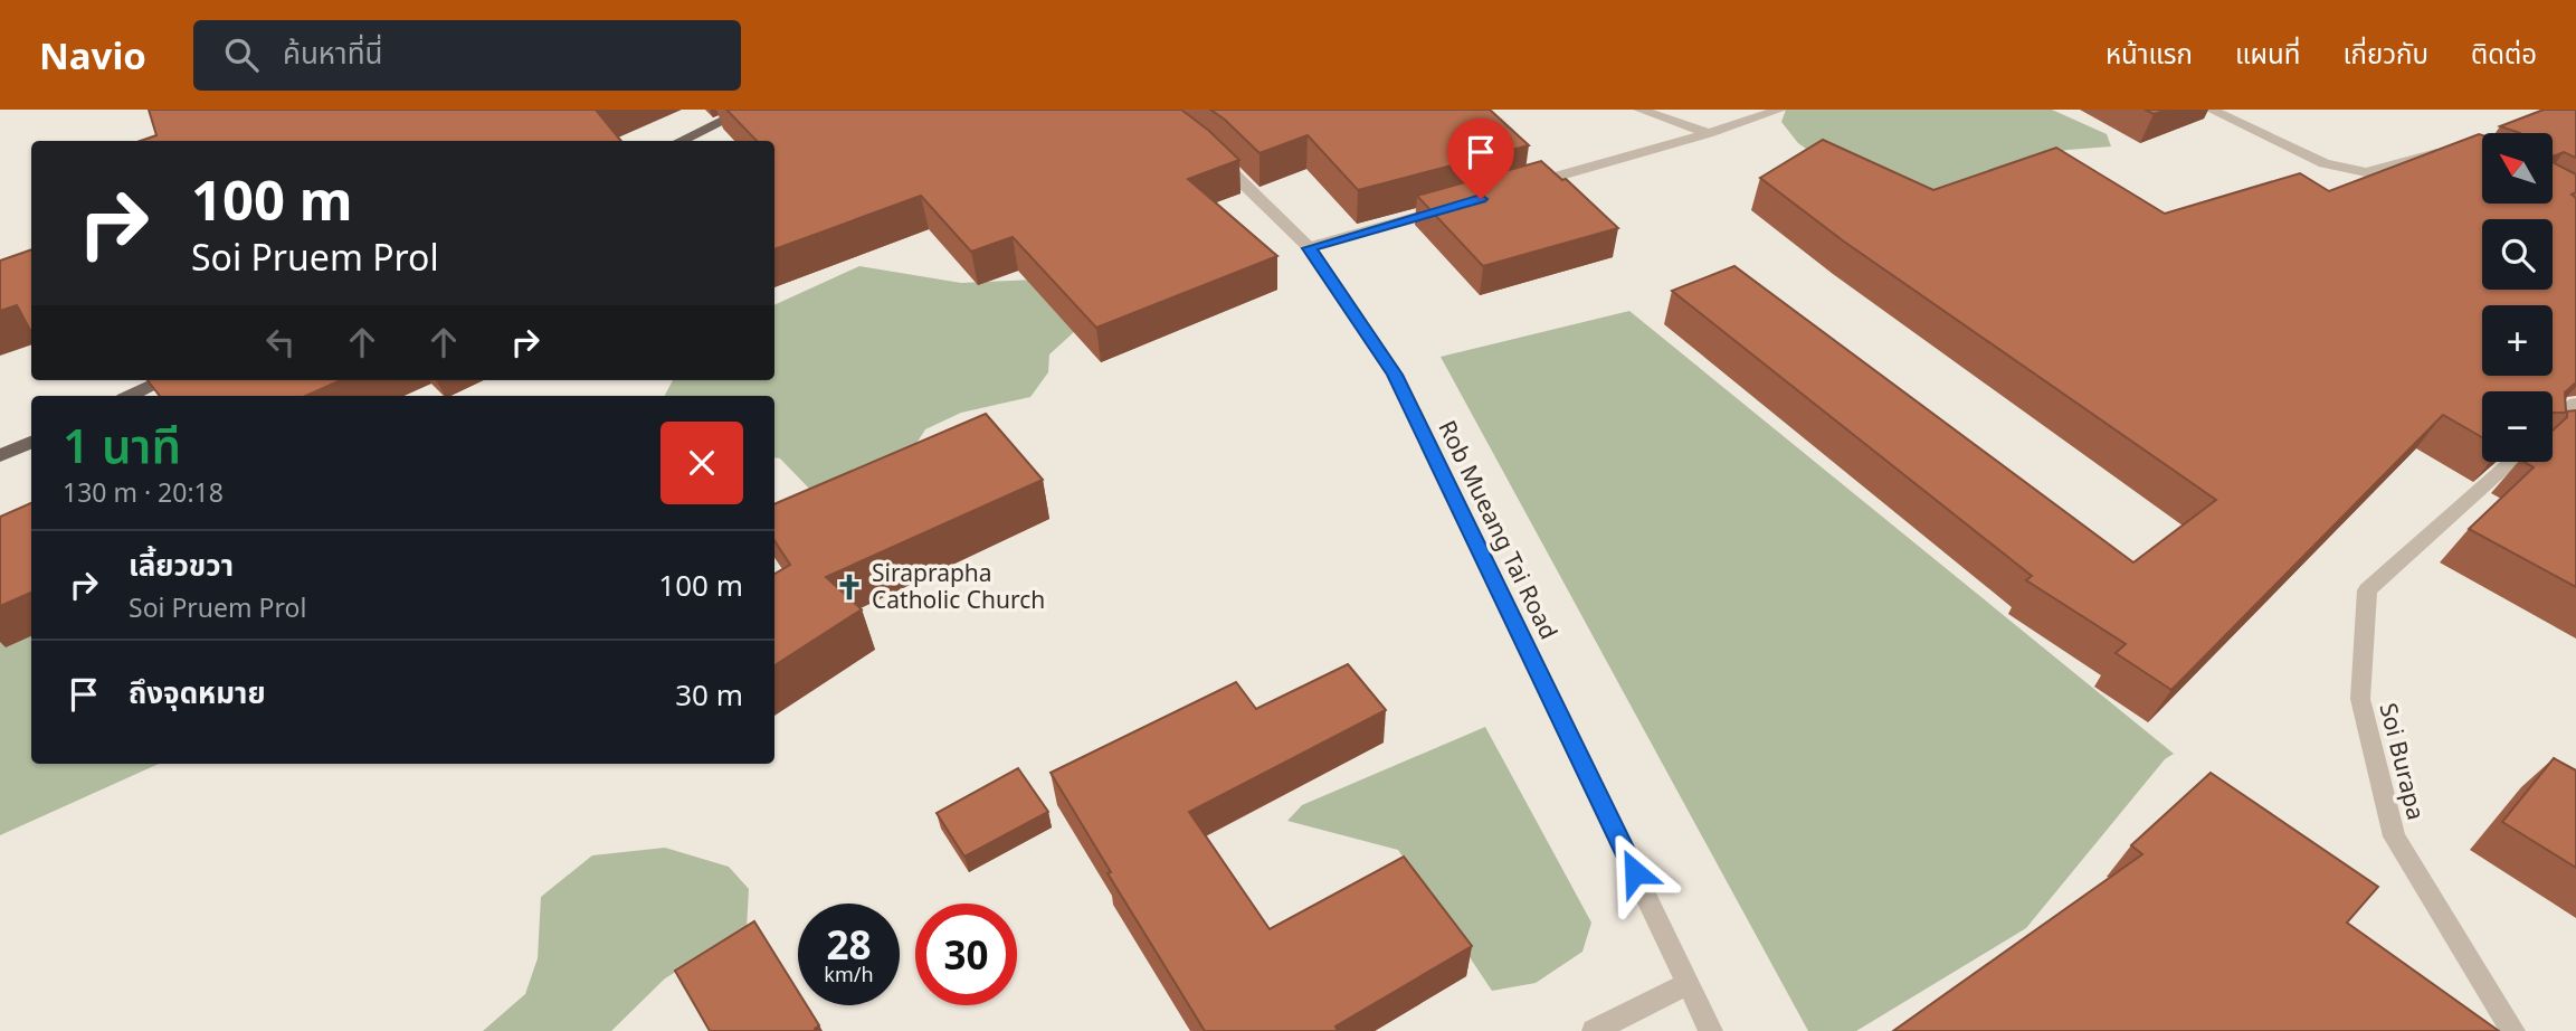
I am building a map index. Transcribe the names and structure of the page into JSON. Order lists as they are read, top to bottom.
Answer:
{
  "streets": {
    "street": ["Rob Mueang Tai Road", "Soi Burapa"]
  },
  "places": {
    "church": ["Siraprapha Catholic Church"]
  },
  "north": "top left",
  "page": {
    "header": "Navio",
    "search": "ค้นหาที่นี่",
    "nav": [
      "หน้าแรก",
      "แผนที่",
      "เกี่ยวกับ",
      "ติดต่อ"
    ],
    "map_buttons": ["+", "−"],
    "turn": ["100 m", "Soi Pruem Prol"],
    "heading": ["1 นาที", "130 m · 20:18"],
    "list": [
      {
        "name": "เลี้ยวขวา",
        "note": "Soi Pruem Prol",
        "value": "100 m"
      },
      {
        "name": "ถึงจุดหมาย",
        "value": "30 m"
      }
    ],
    "speed": "28 km/h",
    "limit": "30"
  }
}
